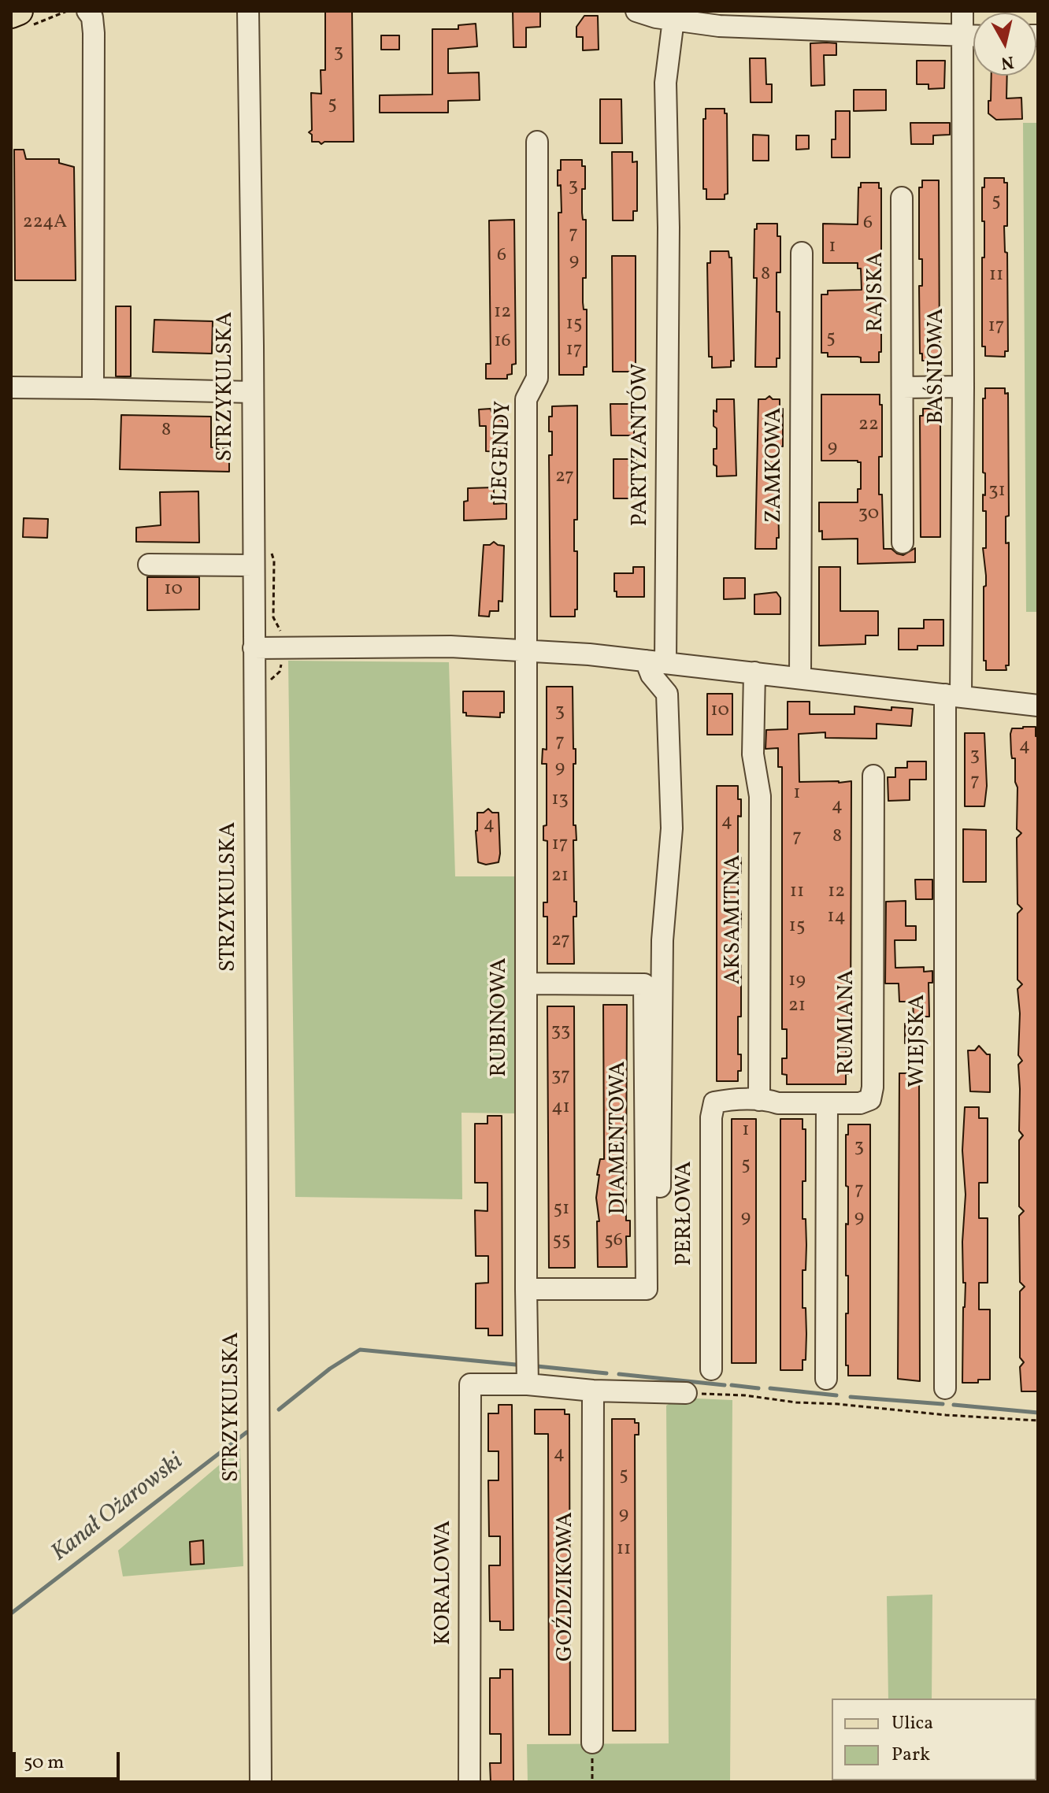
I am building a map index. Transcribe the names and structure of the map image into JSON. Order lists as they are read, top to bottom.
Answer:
{
  "streets": {
    "street": [
      "RAJSKA",
      "BAŚNIOWA",
      "STRZYKULSKA",
      "PARTYZANTÓW",
      "LEGENDY",
      "ZAMKOWA",
      "AKSAMITNA",
      "RUBINOWA",
      "RUMIANA",
      "WIEJSKA",
      "DIAMENTOWA",
      "PERŁOWA",
      "KORALOWA",
      "GOŹDZIKOWA"
    ]
  },
  "crossings": [
    ["BAŚNIOWA", "WIEJSKA"],
    ["LEGENDY", "RUBINOWA"],
    ["AKSAMITNA", "PERŁOWA"],
    ["RUBINOWA", "DIAMENTOWA"],
    ["RUBINOWA", "KORALOWA"]
  ],
  "water": ["Kanał Ożarowski"],
  "house_numbers": [
    "3",
    "5",
    "3",
    "5",
    "224A",
    "6",
    "7",
    "1",
    "6",
    "9",
    "8",
    "11",
    "12",
    "15",
    "17",
    "5",
    "16",
    "17",
    "22",
    "8",
    "9",
    "27",
    "31",
    "30",
    "10",
    "10",
    "3",
    "7",
    "4",
    "3",
    "9",
    "7",
    "1",
    "13",
    "4",
    "4",
    "4",
    "8",
    "7",
    "17",
    "21",
    "11",
    "12",
    "14",
    "15",
    "27",
    "19",
    "21",
    "33",
    "37",
    "41",
    "1",
    "3",
    "5",
    "7",
    "51",
    "9",
    "9",
    "55",
    "56",
    "4",
    "5",
    "9",
    "11"
  ],
  "legend": ["Ulica", "Park"],
  "scale_bar": "50 m",
  "north": "bottom"
}
